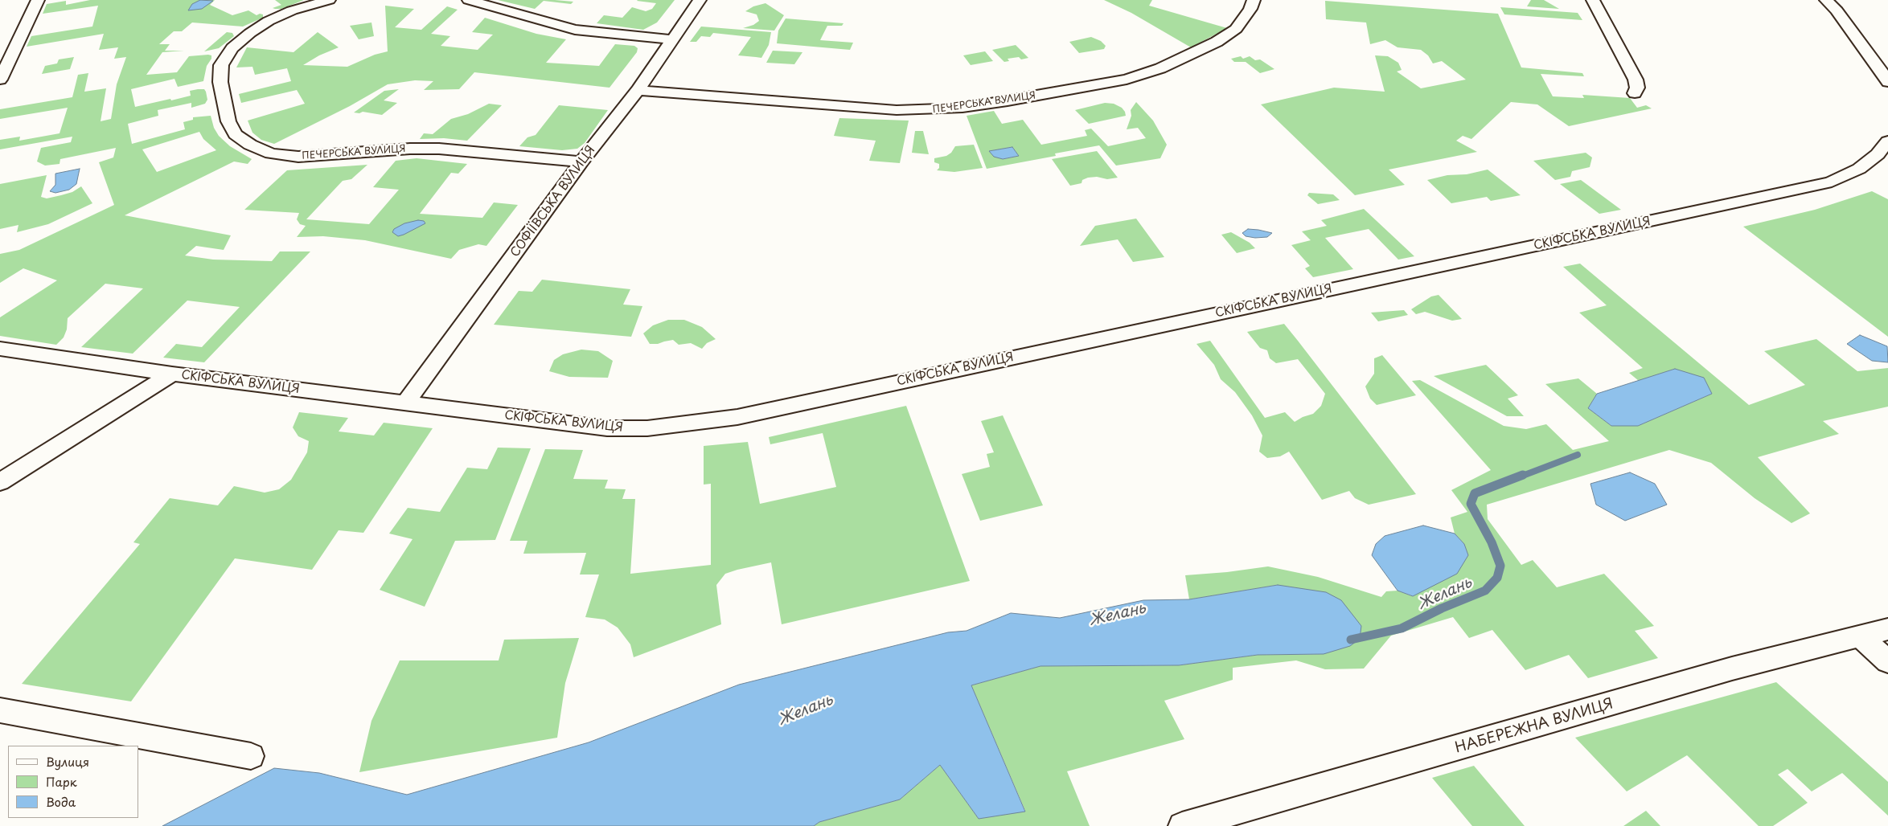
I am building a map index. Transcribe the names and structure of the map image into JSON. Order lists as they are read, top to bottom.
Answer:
{
  "streets": {
    "street": [
      "ПЕЧЕРСЬКА ВУЛИЦЯ",
      "СОФІЇВСЬКА ВУЛИЦЯ",
      "СКІФСЬКА ВУЛИЦЯ",
      "НАБЕРЕЖНА ВУЛИЦЯ"
    ]
  },
  "crossings": [
    ["ПЕЧЕРСЬКА ВУЛИЦЯ", "СОФІЇВСЬКА ВУЛИЦЯ"],
    ["СОФІЇВСЬКА ВУЛИЦЯ", "СКІФСЬКА ВУЛИЦЯ"]
  ],
  "water": ["Желань"],
  "legend": ["Вулиця", "Парк", "Вода"]
}
